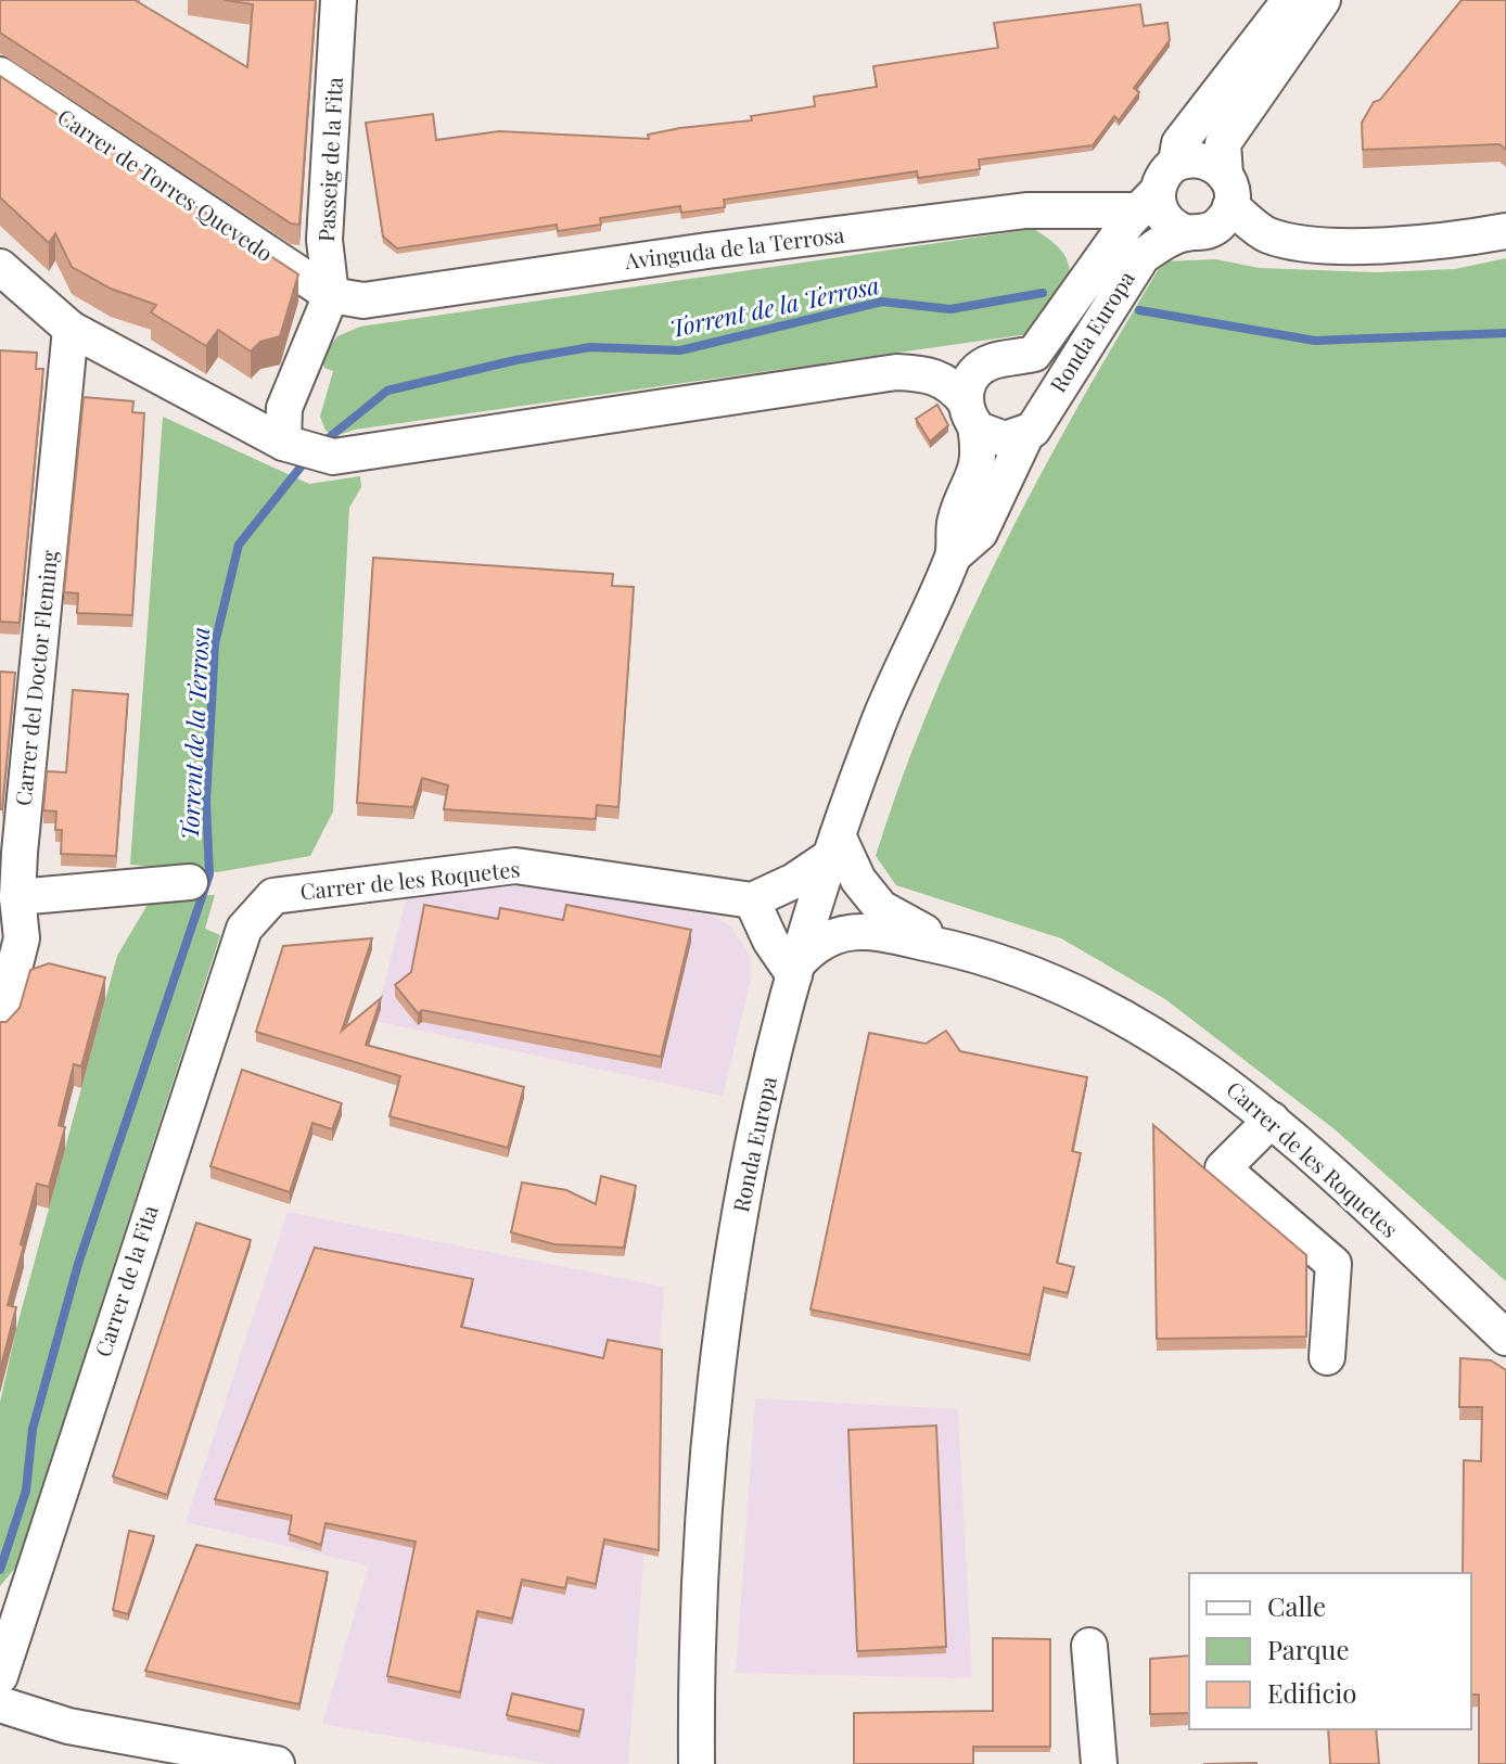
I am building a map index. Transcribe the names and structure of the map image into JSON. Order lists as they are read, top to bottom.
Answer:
{
  "streets": {
    "street": [
      "Passeig de la Fita",
      "Carrer de Torres Quevedo",
      "Avinguda de la Terrosa",
      "Ronda Europa",
      "Carrer del Doctor Fleming",
      "Carrer de les Roquetes",
      "Carrer de la Fita"
    ]
  },
  "crossings": [
    ["Passeig de la Fita", "Carrer de Torres Quevedo"],
    ["Passeig de la Fita", "Avinguda de la Terrosa"],
    ["Carrer de Torres Quevedo", "Avinguda de la Terrosa"],
    ["Avinguda de la Terrosa", "Ronda Europa"],
    ["Carrer de les Roquetes", "Carrer de la Fita"]
  ],
  "water": ["Torrent de la Terrosa"],
  "legend": ["Calle", "Parque", "Edificio"]
}
